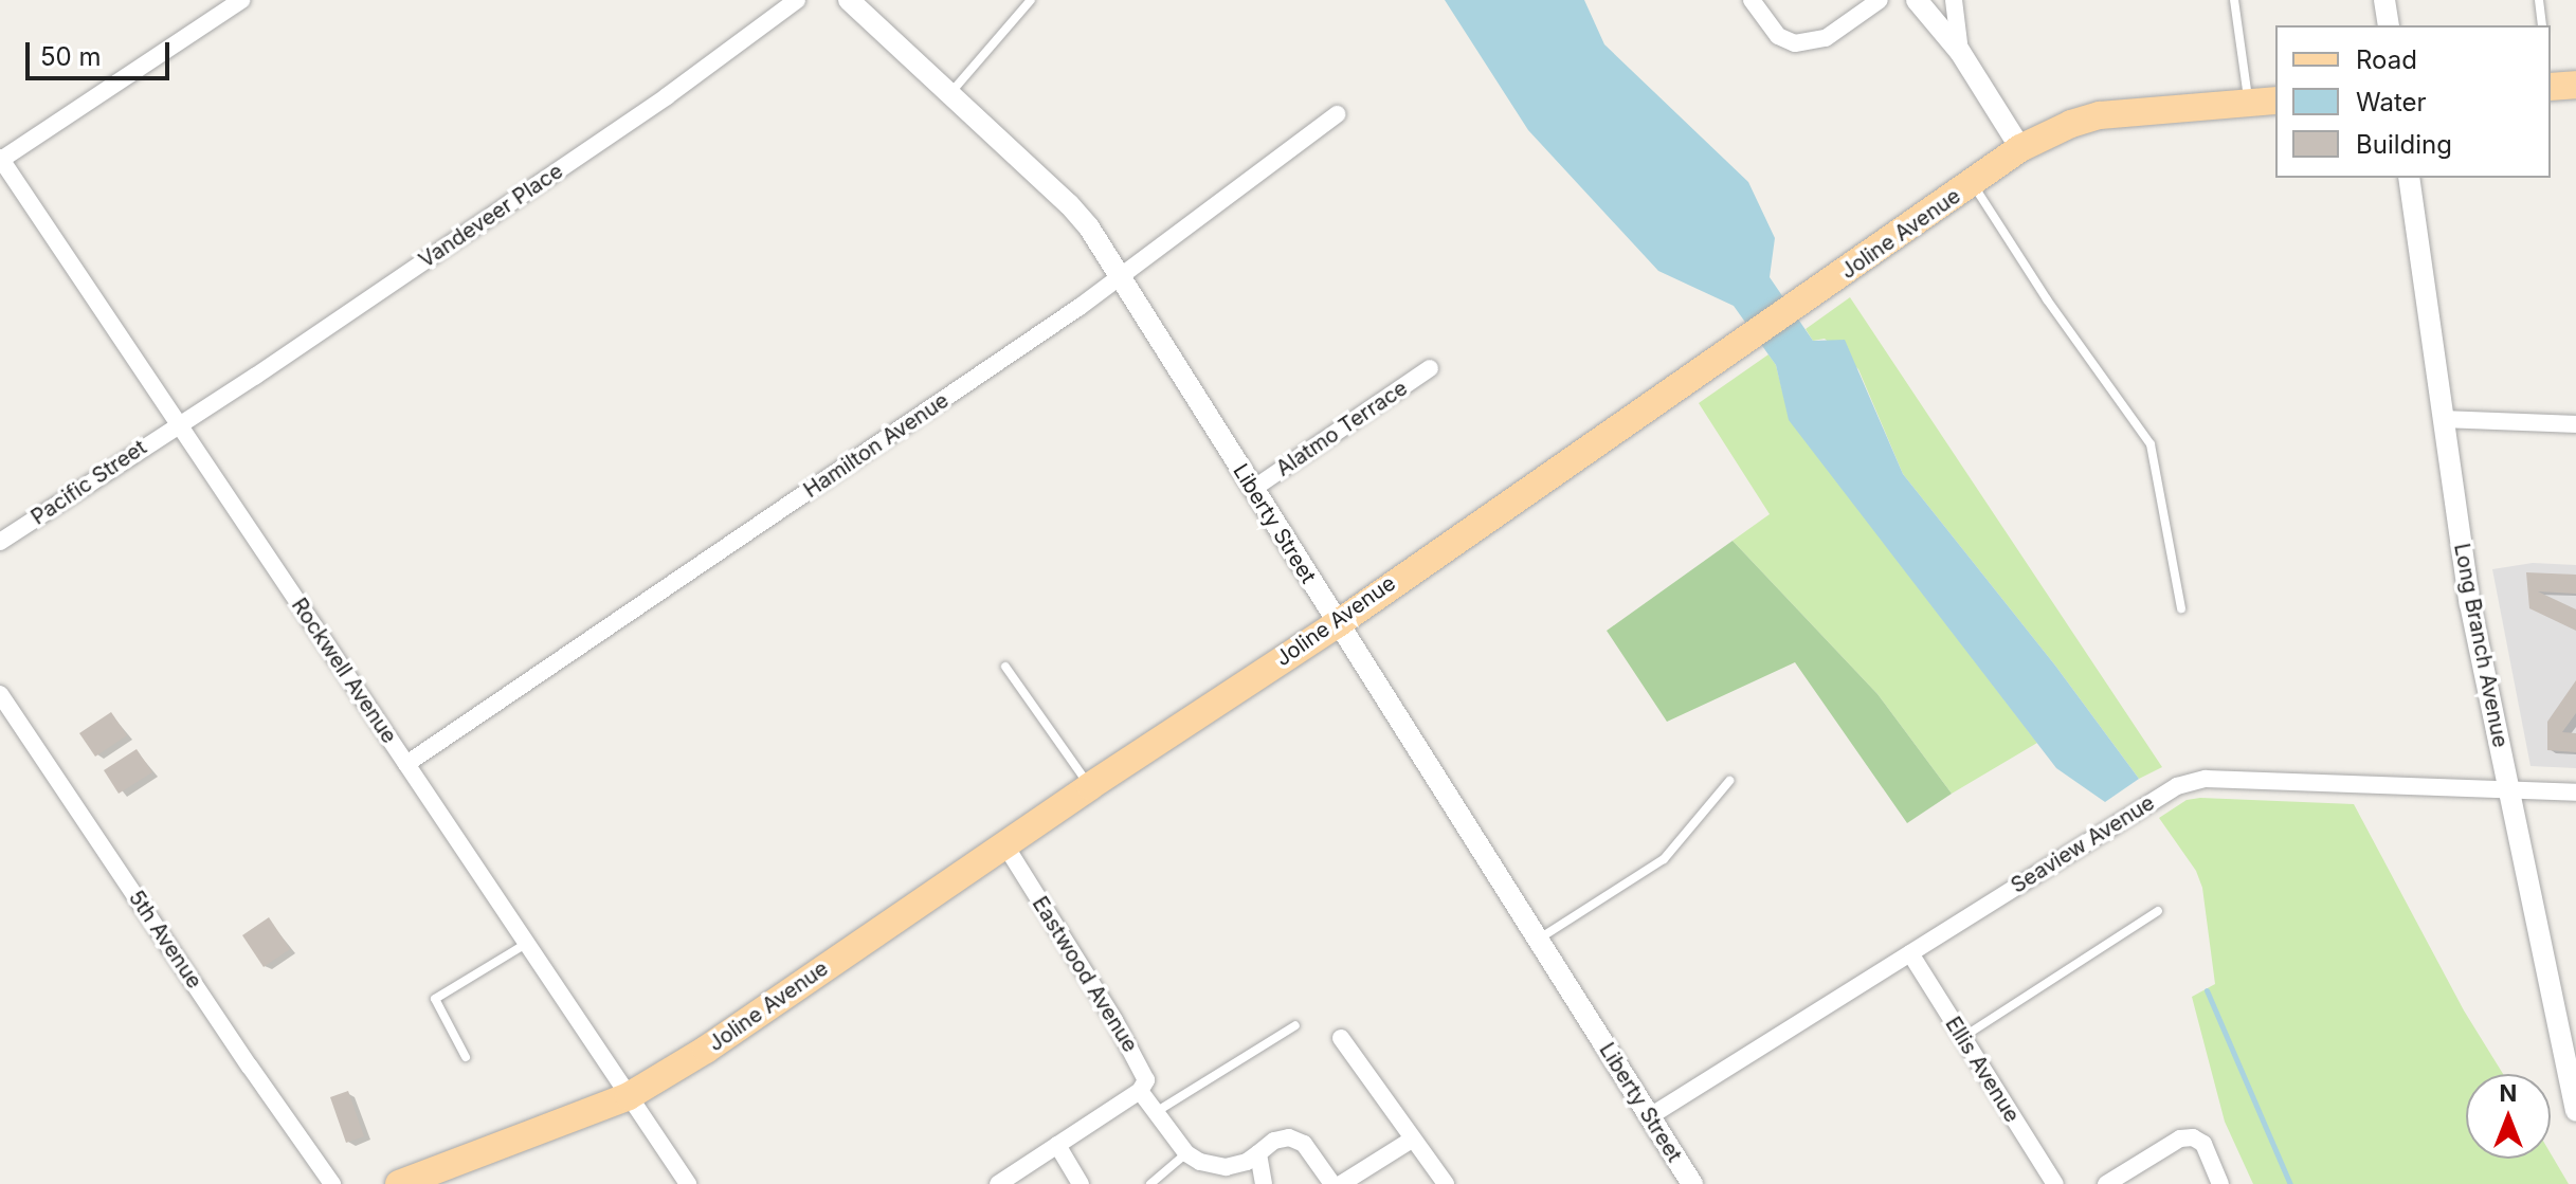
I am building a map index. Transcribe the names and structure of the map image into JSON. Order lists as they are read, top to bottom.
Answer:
{
  "streets": {
    "main road": ["Joline Avenue"],
    "street": [
      "Vandeveer Place",
      "Alatmo Terrace",
      "Hamilton Avenue",
      "Pacific Street",
      "Liberty Street",
      "Long Branch Avenue",
      "Rockwell Avenue",
      "Seaview Avenue",
      "5th Avenue",
      "Eastwood Avenue",
      "Ellis Avenue"
    ]
  },
  "crossings": [
    ["Vandeveer Place", "Pacific Street"],
    ["Vandeveer Place", "Rockwell Avenue"],
    ["Joline Avenue", "Liberty Street"],
    ["Joline Avenue", "Rockwell Avenue"],
    ["Joline Avenue", "Eastwood Avenue"],
    ["Alatmo Terrace", "Liberty Street"],
    ["Hamilton Avenue", "Liberty Street"],
    ["Hamilton Avenue", "Rockwell Avenue"],
    ["Pacific Street", "Rockwell Avenue"],
    ["Liberty Street", "Seaview Avenue"],
    ["Long Branch Avenue", "Seaview Avenue"],
    ["Seaview Avenue", "Ellis Avenue"]
  ],
  "legend": ["Road", "Water", "Building"],
  "scale_bar": "50 m",
  "north": "top"
}
